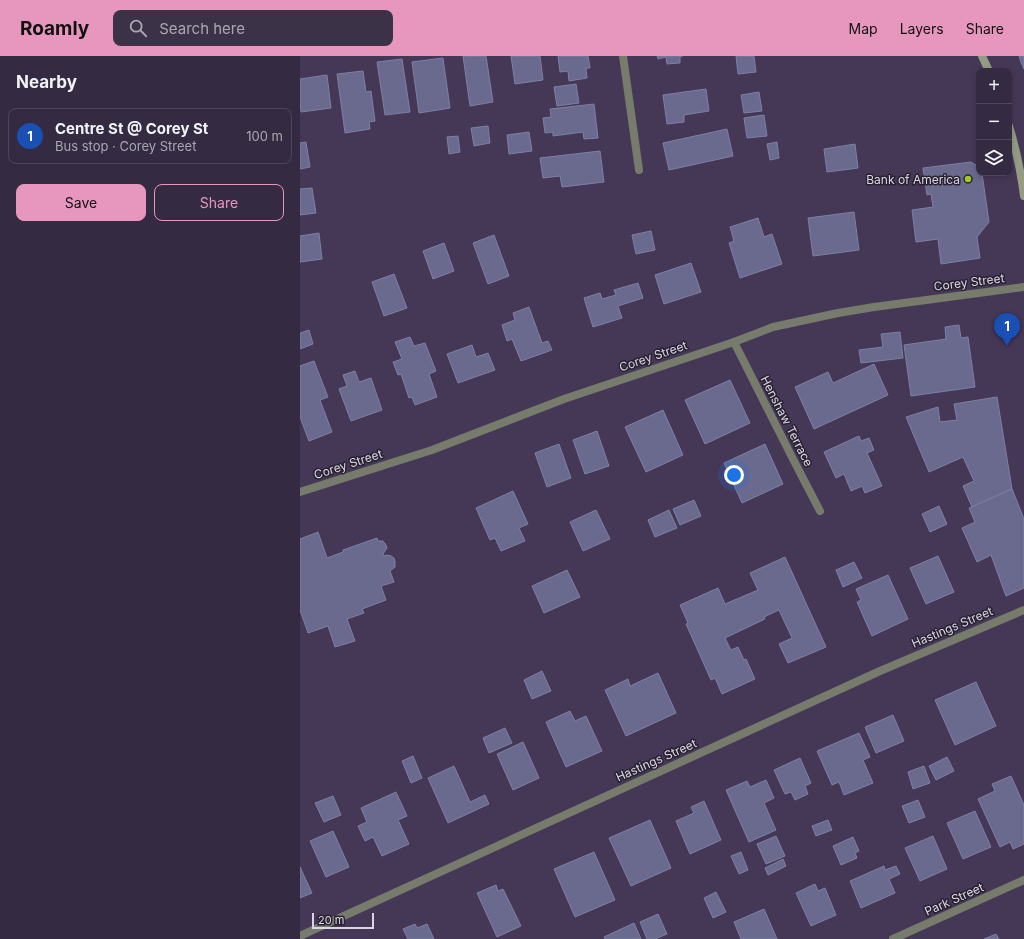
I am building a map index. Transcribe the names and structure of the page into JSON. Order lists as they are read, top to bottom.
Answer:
{
  "streets": {
    "street": [
      "Corey Street",
      "Henshaw Terrace",
      "Hastings Street",
      "Park Street"
    ]
  },
  "crossings": [
    ["Corey Street", "Henshaw Terrace"]
  ],
  "places": ["Bank of America"],
  "scale_bar": "20 m",
  "page": {
    "header": "Roamly",
    "search": "Search here",
    "nav": ["Map", "Layers", "Share"],
    "heading": "Nearby",
    "map_buttons": ["+", "−"],
    "list": [
      {
        "mark": "1",
        "name": "Centre St @ Corey St",
        "note": "Bus stop · Corey Street",
        "value": "100 m"
      }
    ],
    "buttons": ["Save", "Share"],
    "pins": "1",
    "scale": "20 m"
  }
}
